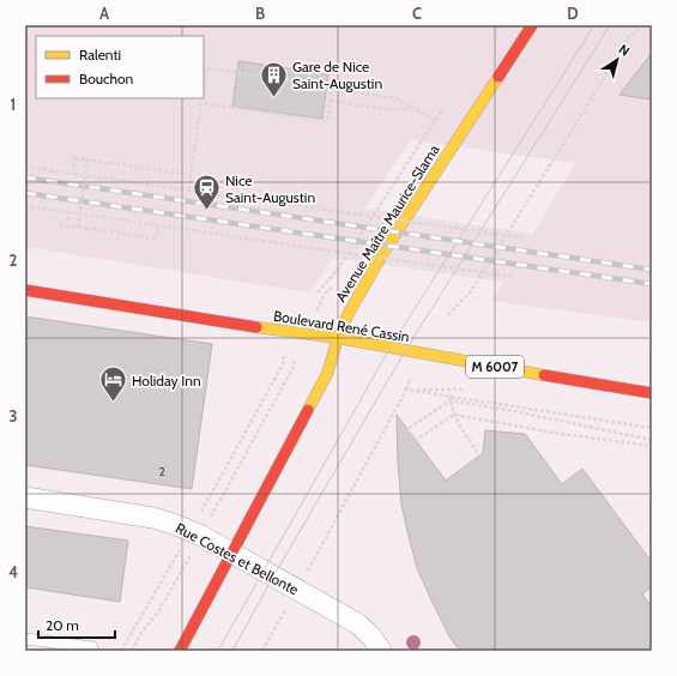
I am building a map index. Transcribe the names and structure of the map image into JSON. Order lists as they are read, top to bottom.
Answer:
{
  "streets": {
    "street": [
      "Avenue Maître Maurice-Slama",
      "Boulevard René Cassin",
      "M 6007",
      "Rue Costes et Bellonte"
    ]
  },
  "crossings": [
    ["Avenue Maître Maurice-Slama", "Boulevard René Cassin"],
    ["Avenue Maître Maurice-Slama", "Rue Costes et Bellonte"]
  ],
  "places": {
    "building": ["Gare de Nice Saint-Augustin"],
    "station": ["Nice Saint-Augustin"],
    "hotel": ["Holiday Inn"]
  },
  "house_numbers": ["2"],
  "legend": ["Ralenti", "Bouchon"],
  "scale_bar": "20 m",
  "north": "top right",
  "grid": {
    "columns": [
      "A",
      "B",
      "C",
      "D"
    ],
    "rows": [
      "1",
      "2",
      "3",
      "4"
    ]
  }
}
